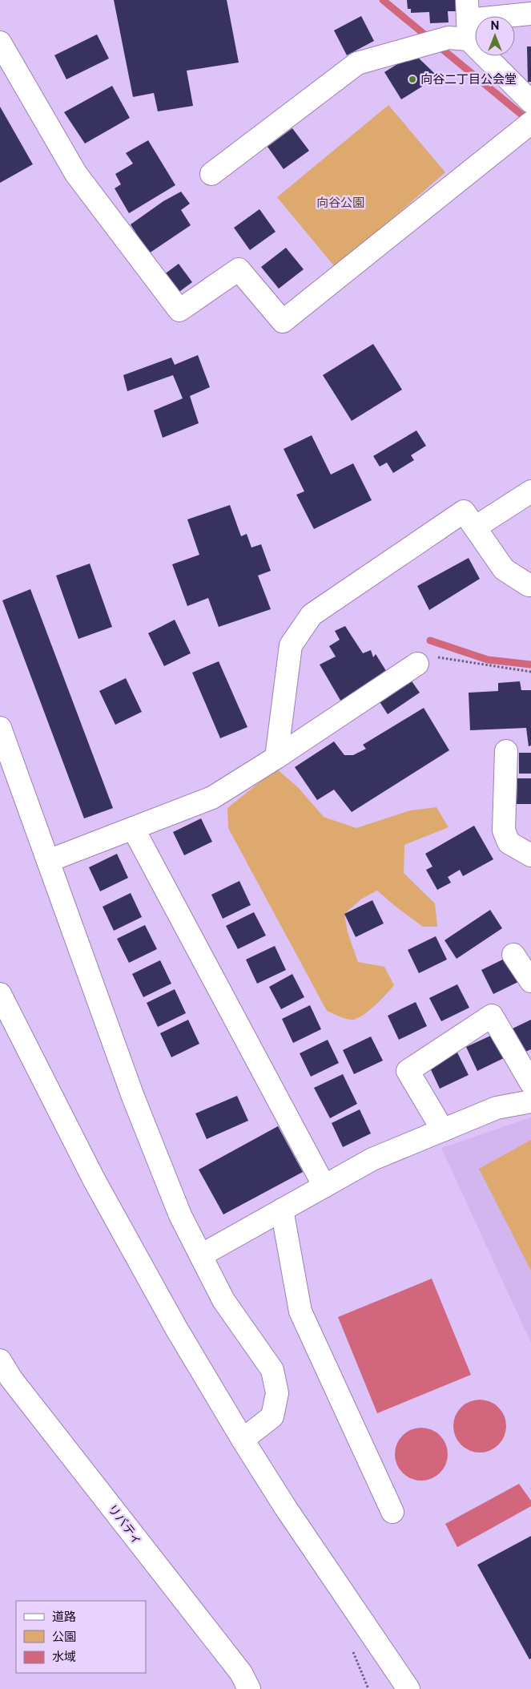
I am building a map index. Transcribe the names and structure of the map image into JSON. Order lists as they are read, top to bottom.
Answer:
{
  "streets": {
    "street": ["リバティ"]
  },
  "parks": ["向谷公園"],
  "places": ["向谷二丁目公会堂"],
  "legend": ["道路", "公園", "水域"],
  "north": "top"
}
